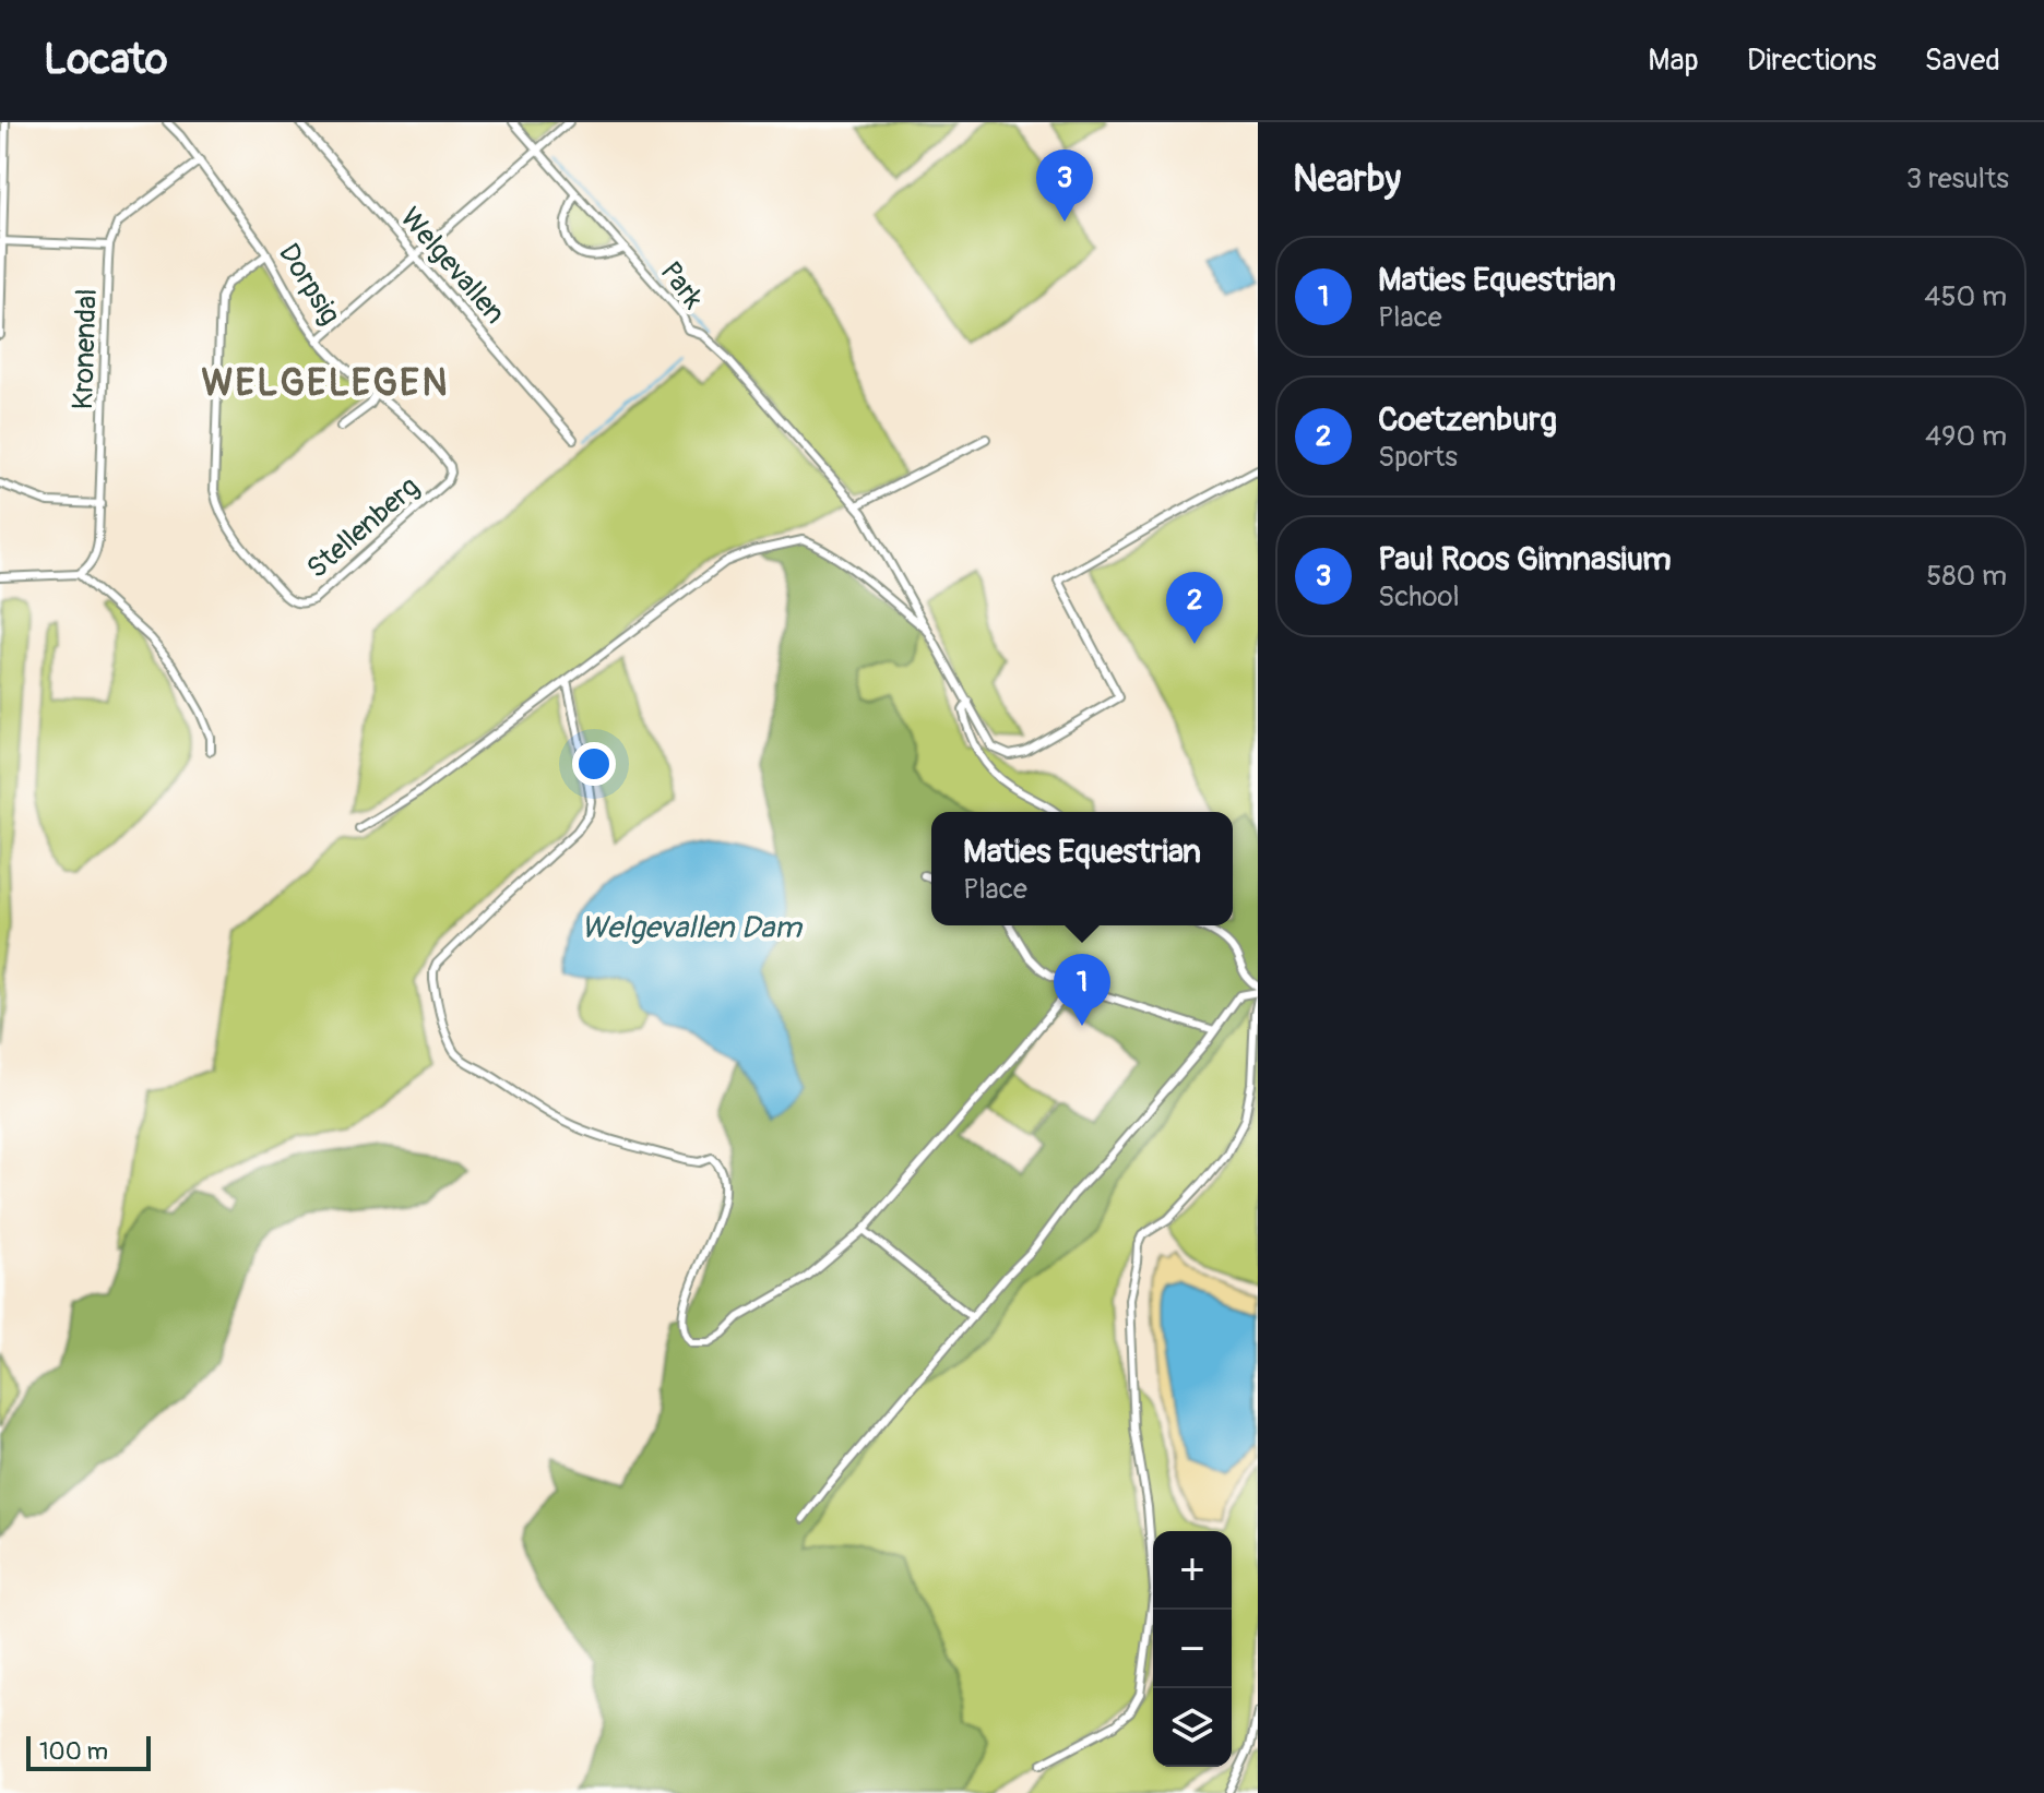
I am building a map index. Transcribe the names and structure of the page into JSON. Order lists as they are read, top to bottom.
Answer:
{
  "streets": {
    "street": [
      "Welgevallen",
      "Dorpsig",
      "Park",
      "Kronendal",
      "Stellenberg"
    ]
  },
  "crossings": [
    ["Dorpsig", "Stellenberg"]
  ],
  "districts": ["WELGELEGEN"],
  "water": ["Welgevallen Dam"],
  "scale_bar": "100 m",
  "page": {
    "header": "Locato",
    "nav": ["Map", "Directions", "Saved"],
    "heading": ["Nearby", "3 results"],
    "pins": ["3", "2", "1"],
    "list": [
      {
        "mark": "1",
        "name": "Maties Equestrian",
        "note": "Place",
        "value": "450 m"
      },
      {
        "mark": "2",
        "name": "Coetzenburg",
        "note": "Sports",
        "value": "490 m"
      },
      {
        "mark": "3",
        "name": "Paul Roos Gimnasium",
        "note": "School",
        "value": "580 m"
      }
    ],
    "popup": ["Maties Equestrian", "Place"],
    "map_buttons": ["+", "−"],
    "scale": "100 m"
  }
}
